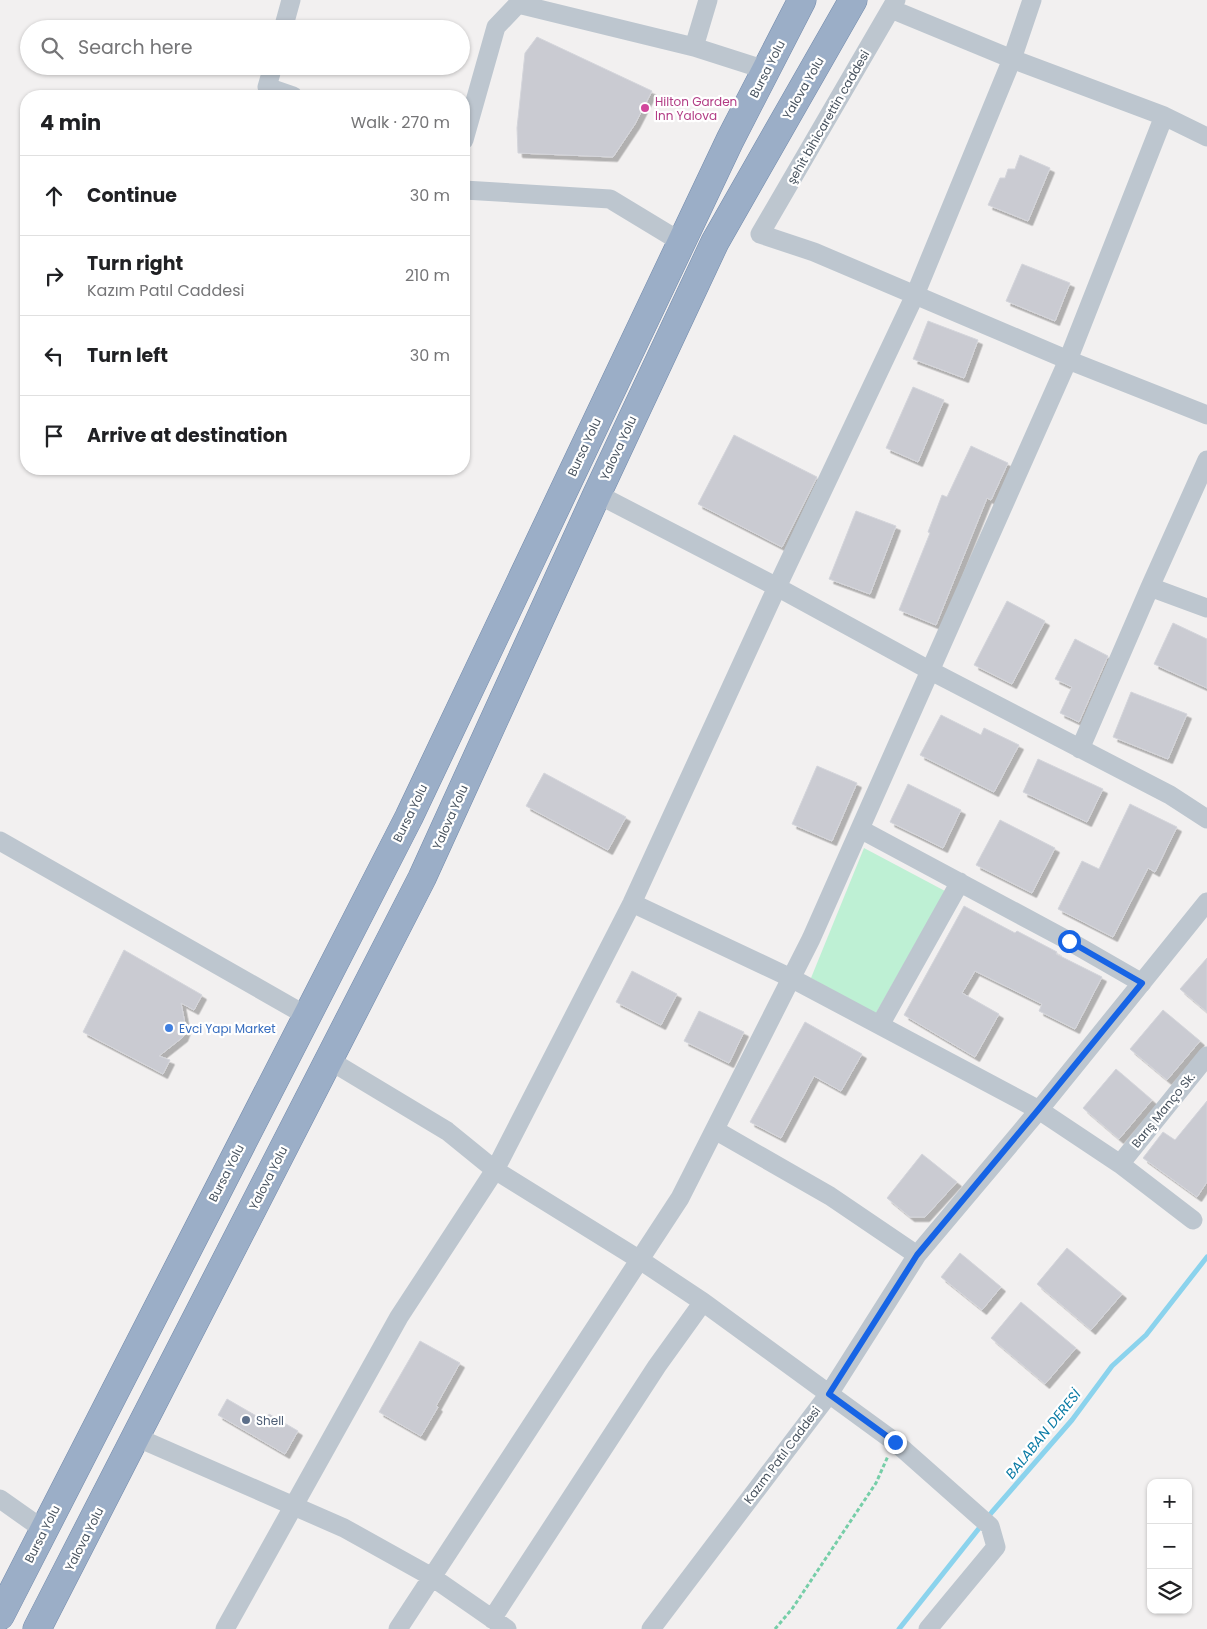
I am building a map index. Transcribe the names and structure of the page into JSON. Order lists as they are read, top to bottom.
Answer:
{
  "streets": {
    "highway": ["Bursa Yolu", "Yalova Yolu"],
    "street": ["şehit bihicarettin caddesi", "Barış Manço Sk.", "Kazım Patıl Caddesi"]
  },
  "water": ["BALABAN DERESİ"],
  "places": ["Hilton Garden Inn Yalova", "Evci Yapı Market", "Shell"],
  "page": {
    "search": "Search here",
    "heading": ["4 min", "Walk · 270 m"],
    "list": [
      ["Continue", "30 m"],
      ["Turn right", "Kazım Patıl Caddesi", "210 m"],
      ["Turn left", "30 m"],
      "Arrive at destination"
    ],
    "map_buttons": ["+", "−"]
  }
}
